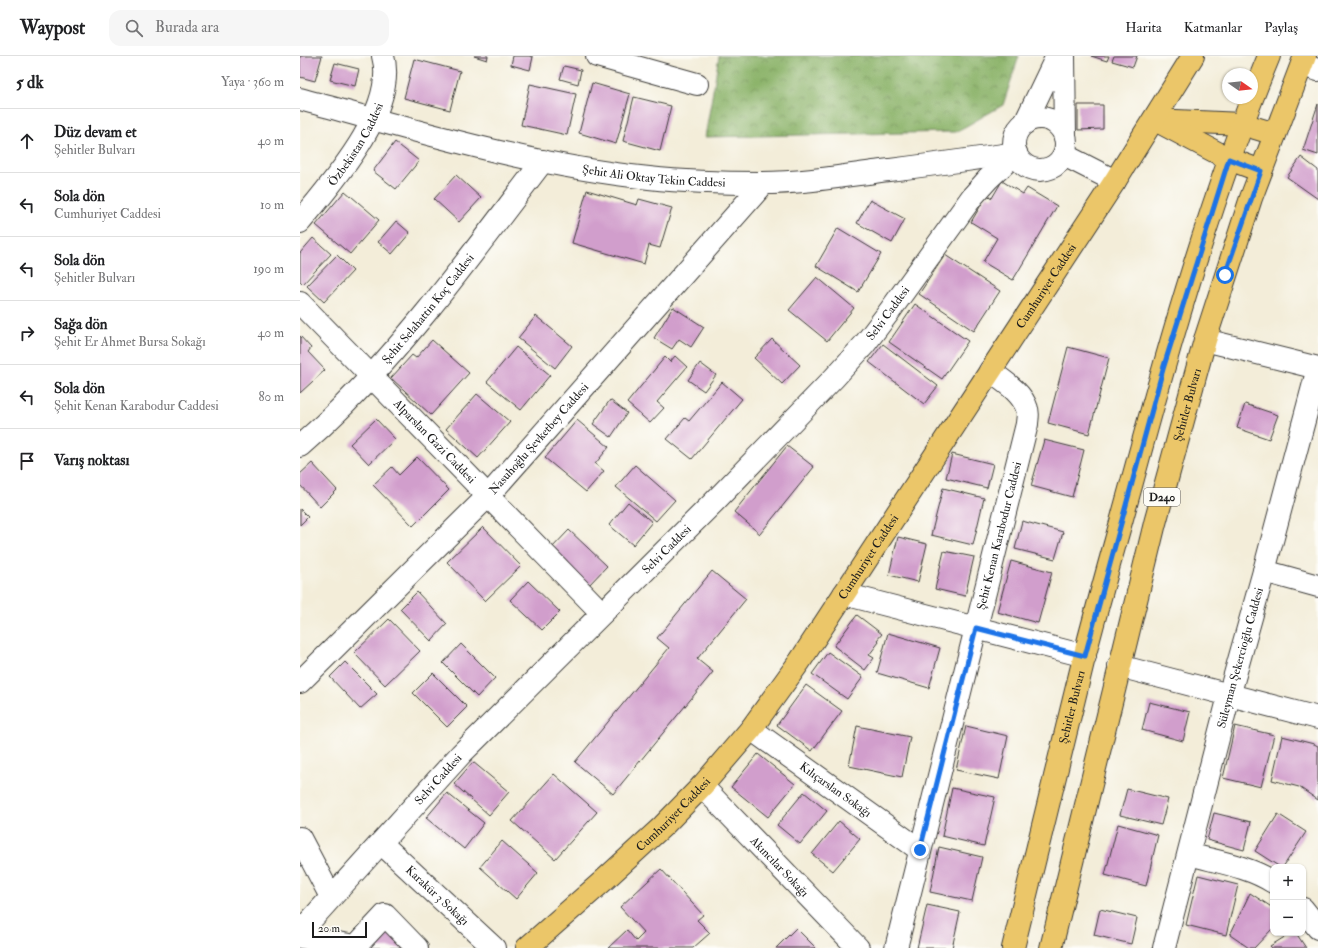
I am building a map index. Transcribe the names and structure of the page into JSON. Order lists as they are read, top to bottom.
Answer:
{
  "streets": {
    "main road": ["Cumhuriyet Caddesi", "Şehitler Bulvarı", "D240"],
    "street": [
      "Özbekistan Caddesi",
      "Şehit Ali Oktay Tekin Caddesi",
      "Şehit Selahattin Koç Caddesi",
      "Selvi Caddesi",
      "Nasuhoğlu Şevketbey Caddesi",
      "Alparslan Gazi Caddesi",
      "Şehit Kenan Karabodur Caddesi",
      "Süleyman Şekercioğlu Caddesi",
      "Kılıçarslan Sokağı",
      "Akıncılar Sokağı",
      "Karakür 3 Sokağı"
    ]
  },
  "crossings": [
    ["Özbekistan Caddesi", "Şehit Ali Oktay Tekin Caddesi"],
    ["Şehit Ali Oktay Tekin Caddesi", "Şehit Selahattin Koç Caddesi"],
    ["Şehit Ali Oktay Tekin Caddesi", "Selvi Caddesi"],
    ["Şehit Ali Oktay Tekin Caddesi", "Nasuhoğlu Şevketbey Caddesi"],
    ["Cumhuriyet Caddesi", "Şehit Kenan Karabodur Caddesi"],
    ["Cumhuriyet Caddesi", "Kılıçarslan Sokağı"],
    ["Cumhuriyet Caddesi", "Akıncılar Sokağı"],
    ["Şehit Selahattin Koç Caddesi", "Alparslan Gazi Caddesi"],
    ["Selvi Caddesi", "Alparslan Gazi Caddesi"],
    ["Selvi Caddesi", "Karakür 3 Sokağı"],
    ["Nasuhoğlu Şevketbey Caddesi", "Alparslan Gazi Caddesi"],
    ["Şehit Kenan Karabodur Caddesi", "Kılıçarslan Sokağı"]
  ],
  "scale_bar": "20 m",
  "north": "right",
  "page": {
    "header": "Waypost",
    "search": "Burada ara",
    "nav": ["Harita", "Katmanlar", "Paylaş"],
    "heading": ["5 dk", "Yaya · 360 m"],
    "list": [
      ["Düz devam et", "Şehitler Bulvarı", "40 m"],
      ["Sola dön", "Cumhuriyet Caddesi", "10 m"],
      ["Sola dön", "Şehitler Bulvarı", "190 m"],
      ["Sağa dön", "Şehit Er Ahmet Bursa Sokağı", "40 m"],
      ["Sola dön", "Şehit Kenan Karabodur Caddesi", "80 m"],
      "Varış noktası"
    ],
    "map_buttons": ["+", "−"],
    "scale": "20 m"
  }
}
